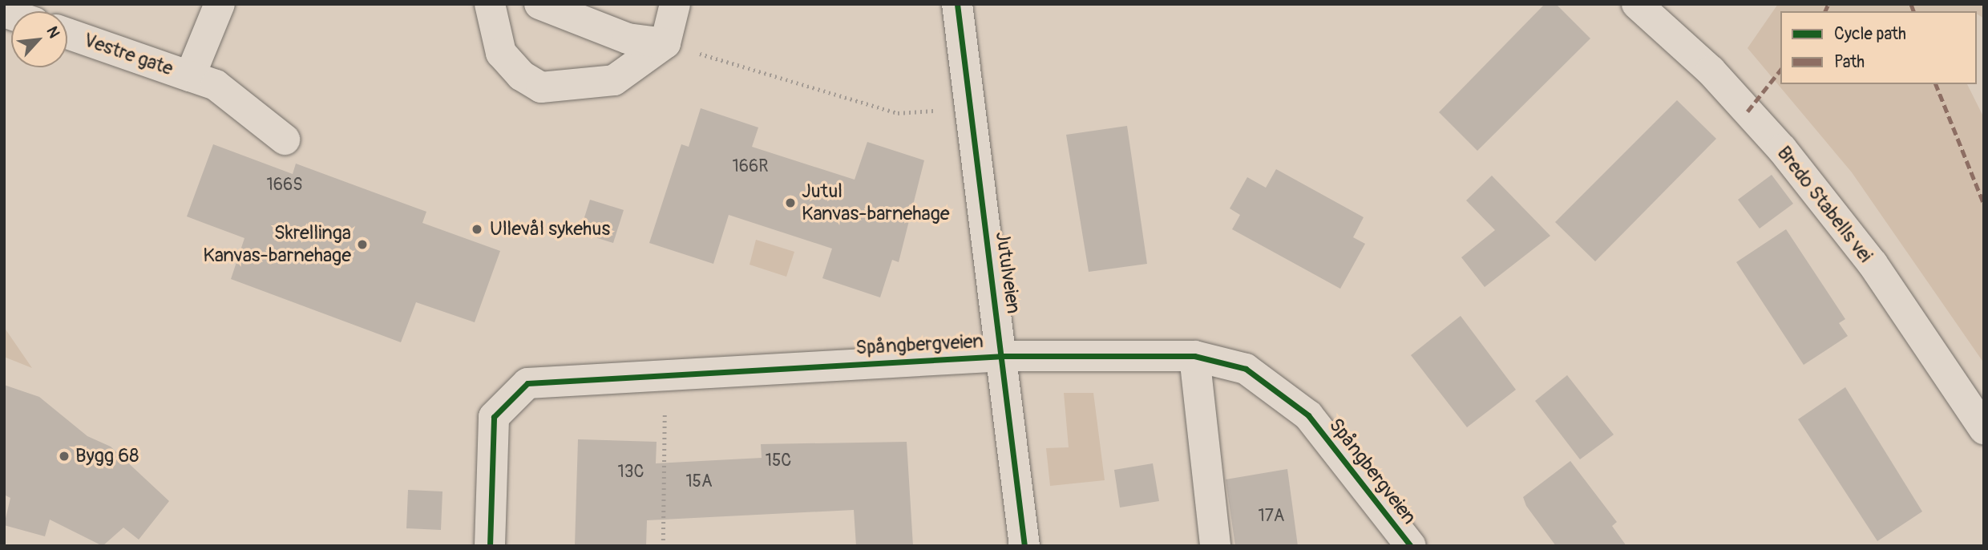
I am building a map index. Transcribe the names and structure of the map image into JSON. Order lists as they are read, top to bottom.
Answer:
{
  "streets": {
    "street": [
      "Vestre gate",
      "Bredo Stabells vei",
      "Jutulveien",
      "Spångbergveien"
    ]
  },
  "crossings": [
    ["Jutulveien", "Spångbergveien"]
  ],
  "places": [
    "Jutul Kanvas-barnehage",
    "Ullevål sykehus",
    "Skrellinga Kanvas-barnehage",
    "Bygg 68"
  ],
  "house_numbers": [
    "166R",
    "166S",
    "15C",
    "13C",
    "15A",
    "17A"
  ],
  "legend": ["Cycle path", "Path"],
  "north": "top right"
}
